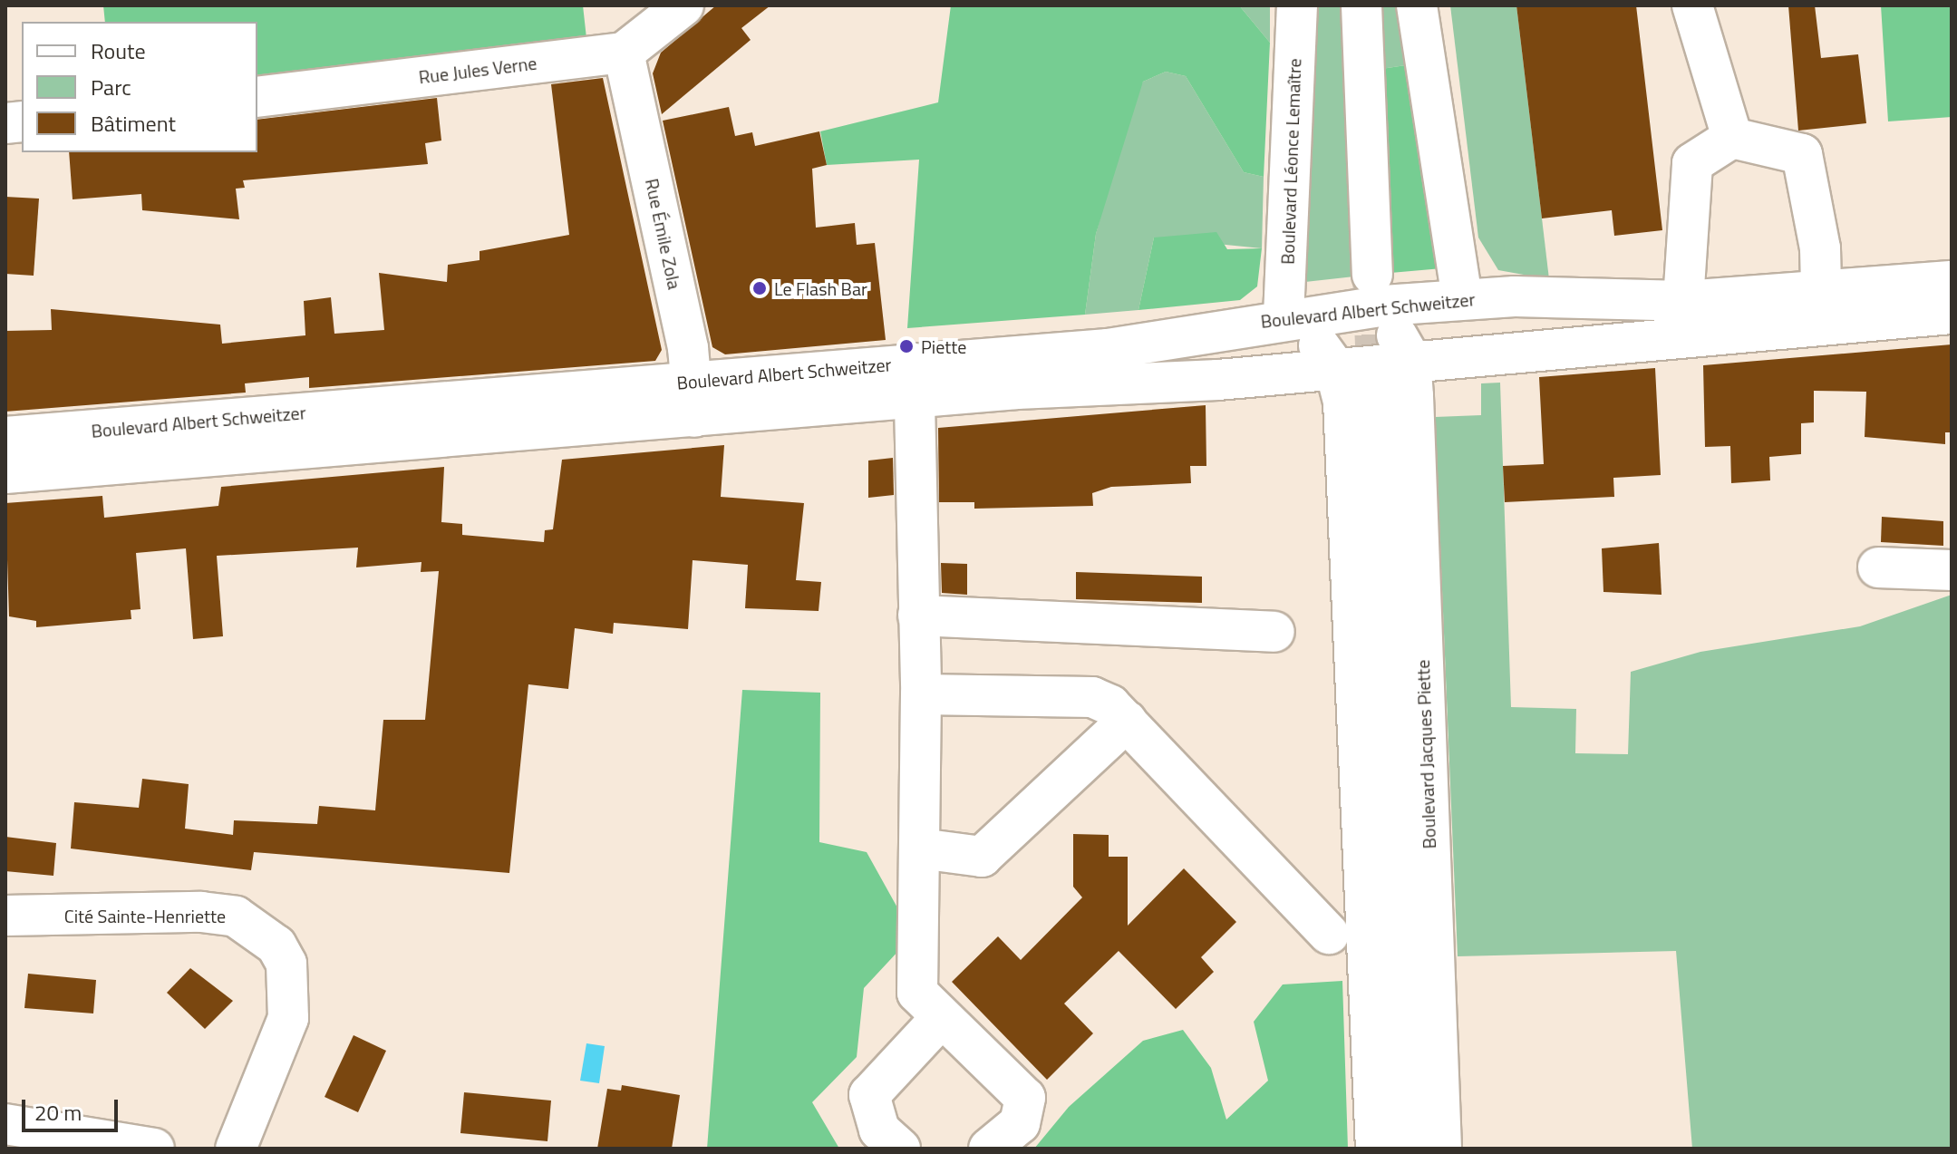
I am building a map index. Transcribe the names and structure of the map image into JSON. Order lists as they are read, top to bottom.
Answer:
{
  "streets": {
    "main road": [
      "Rue Jules Verne",
      "Boulevard Léonce Lemaître",
      "Rue Émile Zola",
      "Boulevard Albert Schweitzer",
      "Boulevard Jacques Piette",
      "Cité Sainte-Henriette"
    ]
  },
  "crossings": [
    ["Rue Jules Verne", "Rue Émile Zola"],
    ["Boulevard Léonce Lemaître", "Boulevard Albert Schweitzer"],
    ["Rue Émile Zola", "Boulevard Albert Schweitzer"],
    ["Boulevard Albert Schweitzer", "Boulevard Jacques Piette"]
  ],
  "places": ["Le Flash Bar", "Piette"],
  "legend": ["Route", "Parc", "Bâtiment"],
  "scale_bar": "20 m"
}
